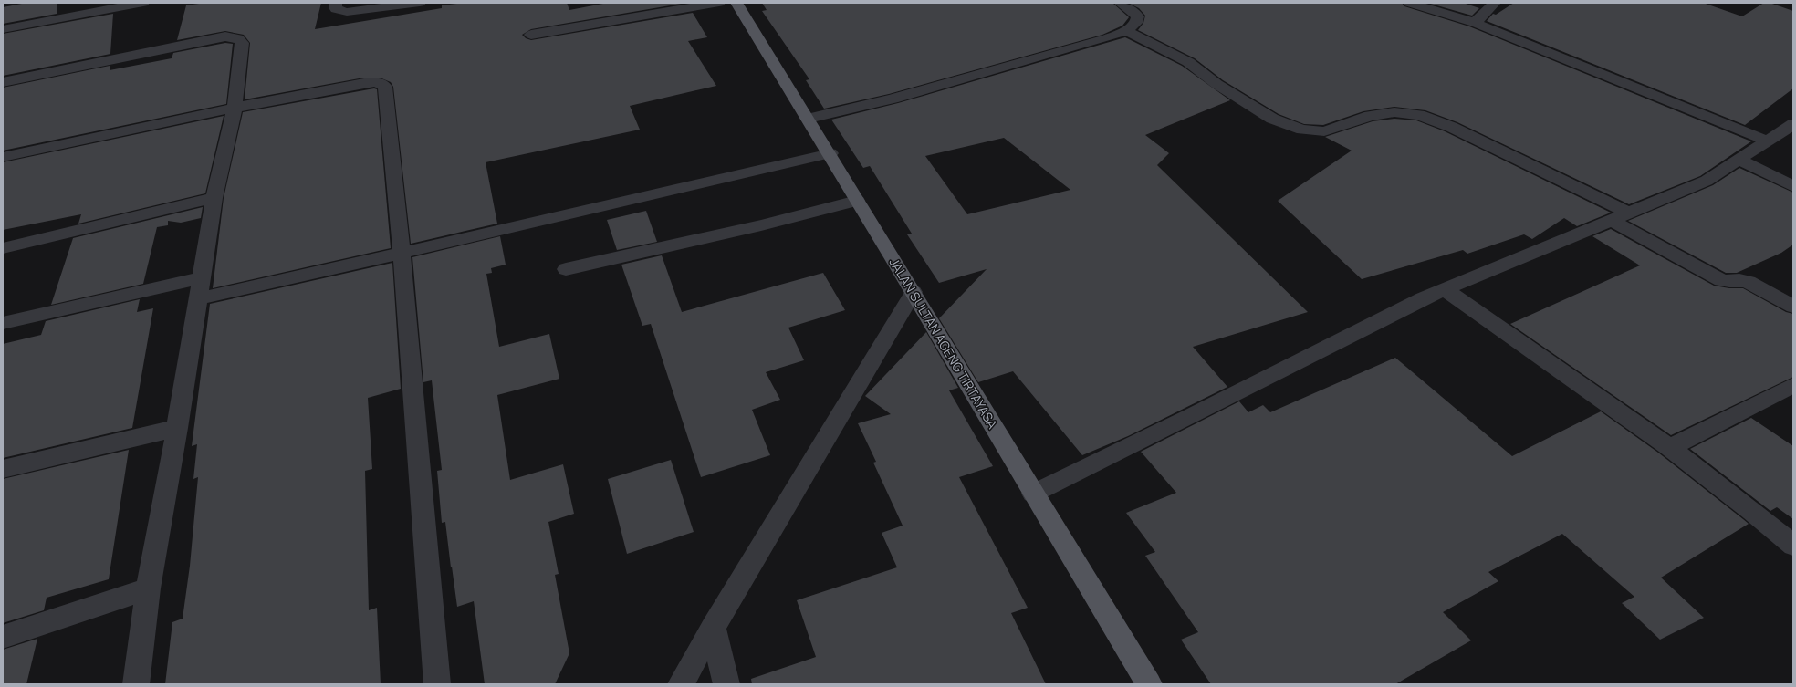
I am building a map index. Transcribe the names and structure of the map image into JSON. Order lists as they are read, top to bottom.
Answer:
{
  "streets": {
    "main road": ["JALAN SULTAN AGENG TIRTAYASA"]
  }
}
